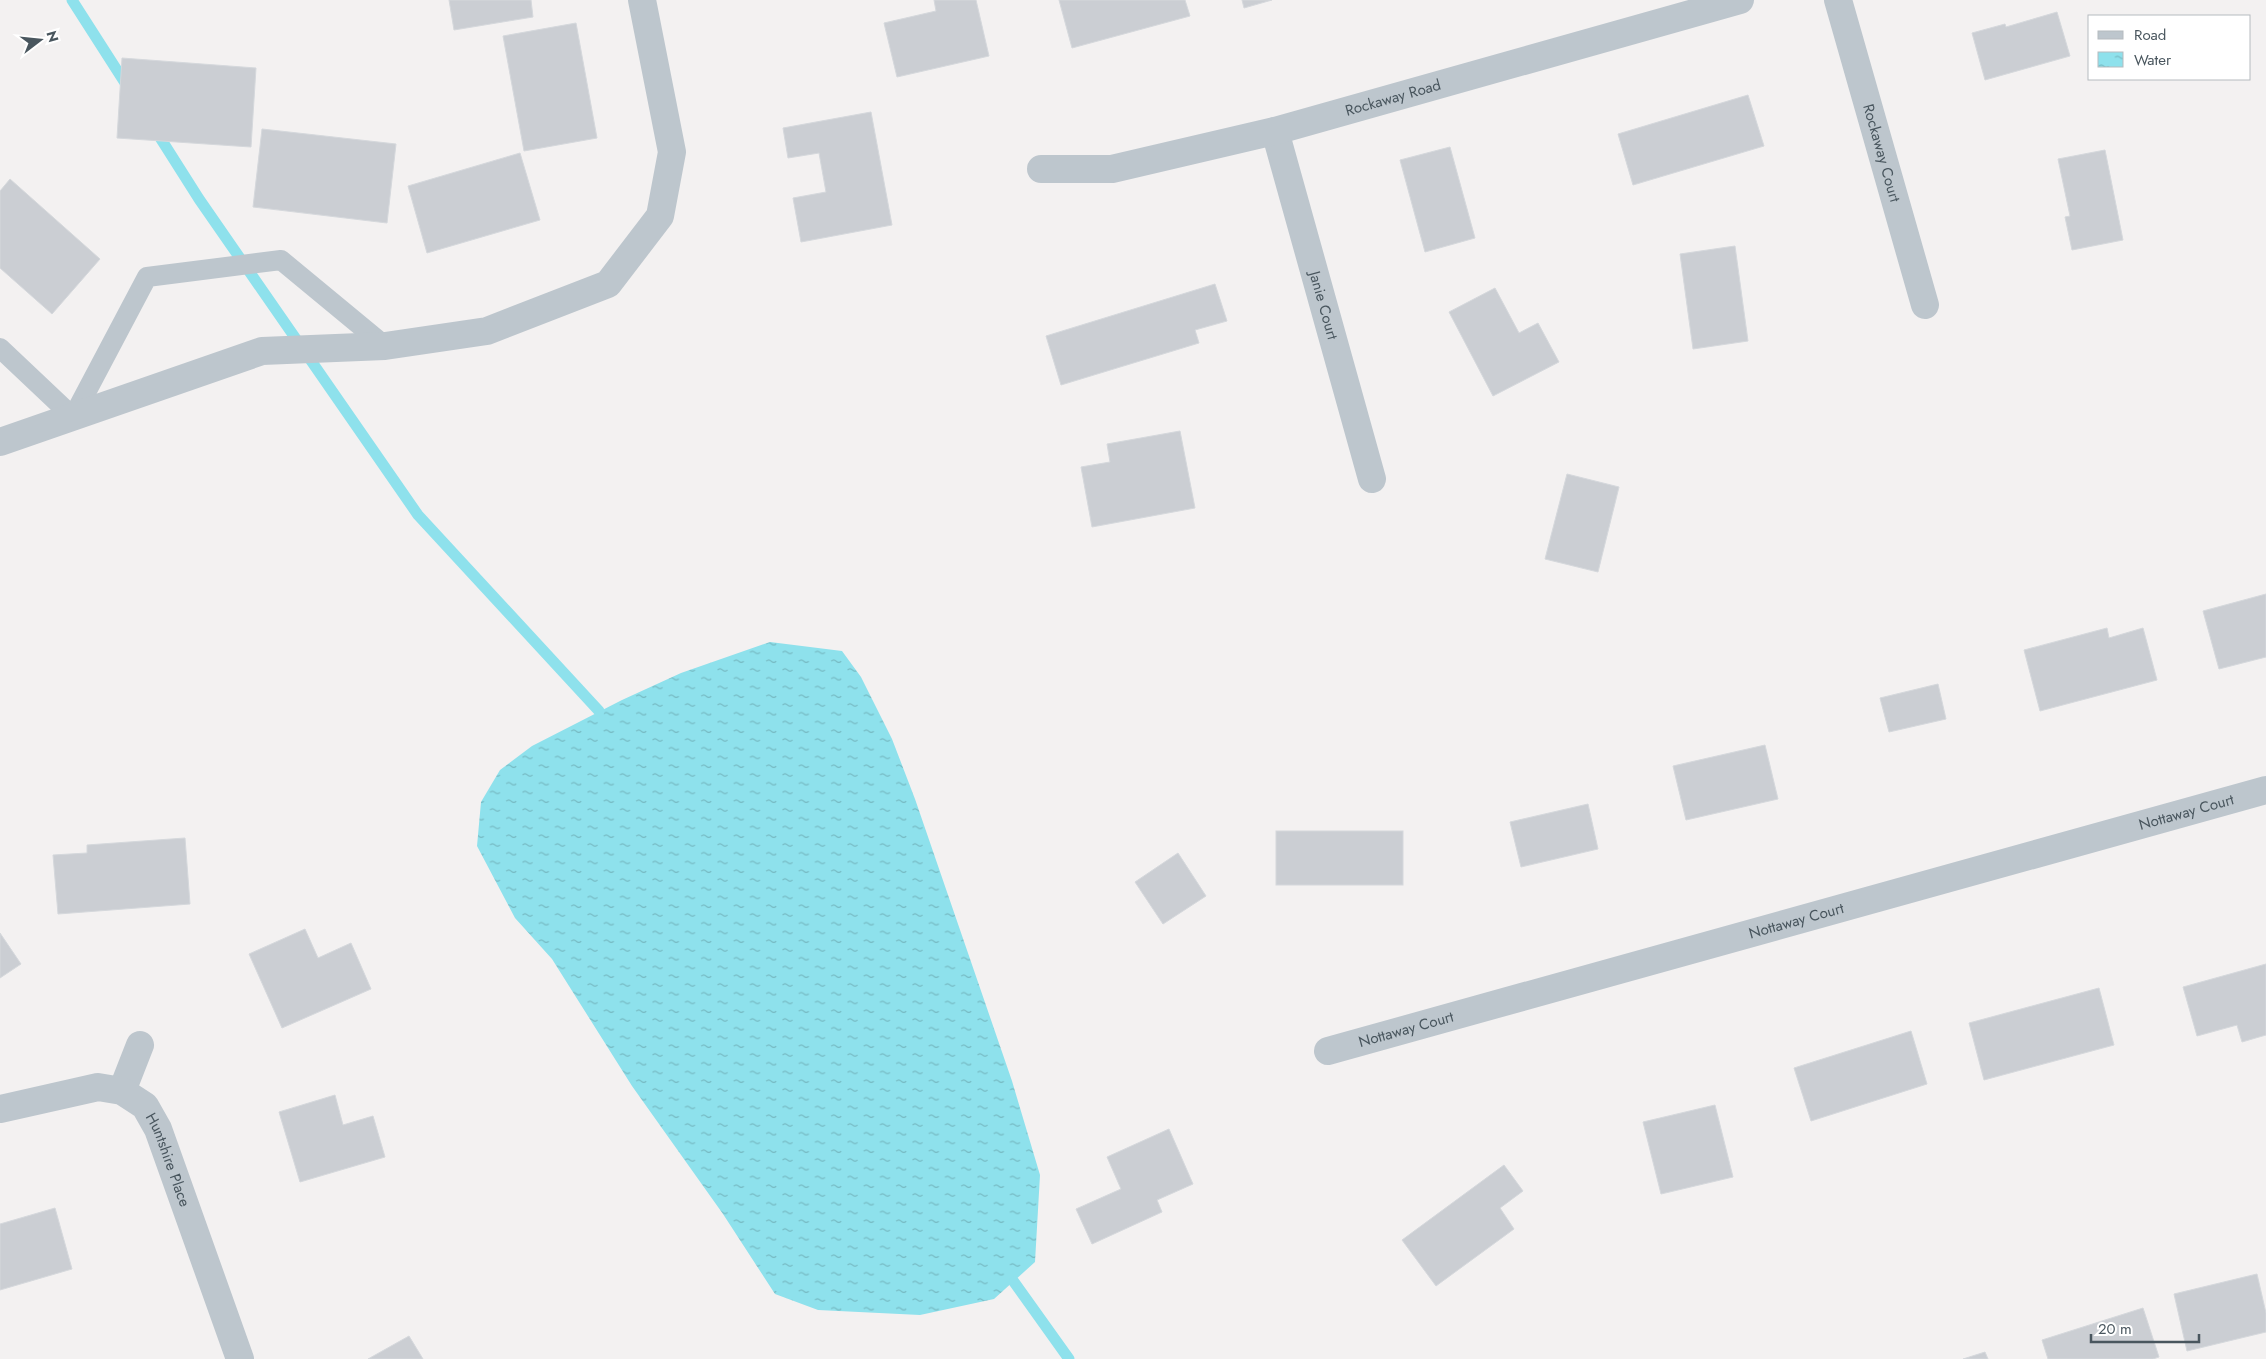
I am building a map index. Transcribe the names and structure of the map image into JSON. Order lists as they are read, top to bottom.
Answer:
{
  "streets": {
    "street": [
      "Rockaway Road",
      "Rockaway Court",
      "Janie Court",
      "Nottaway Court",
      "Huntshire Place"
    ]
  },
  "crossings": [
    ["Rockaway Road", "Janie Court"]
  ],
  "legend": ["Road", "Water"],
  "scale_bar": "20 m",
  "north": "right"
}
